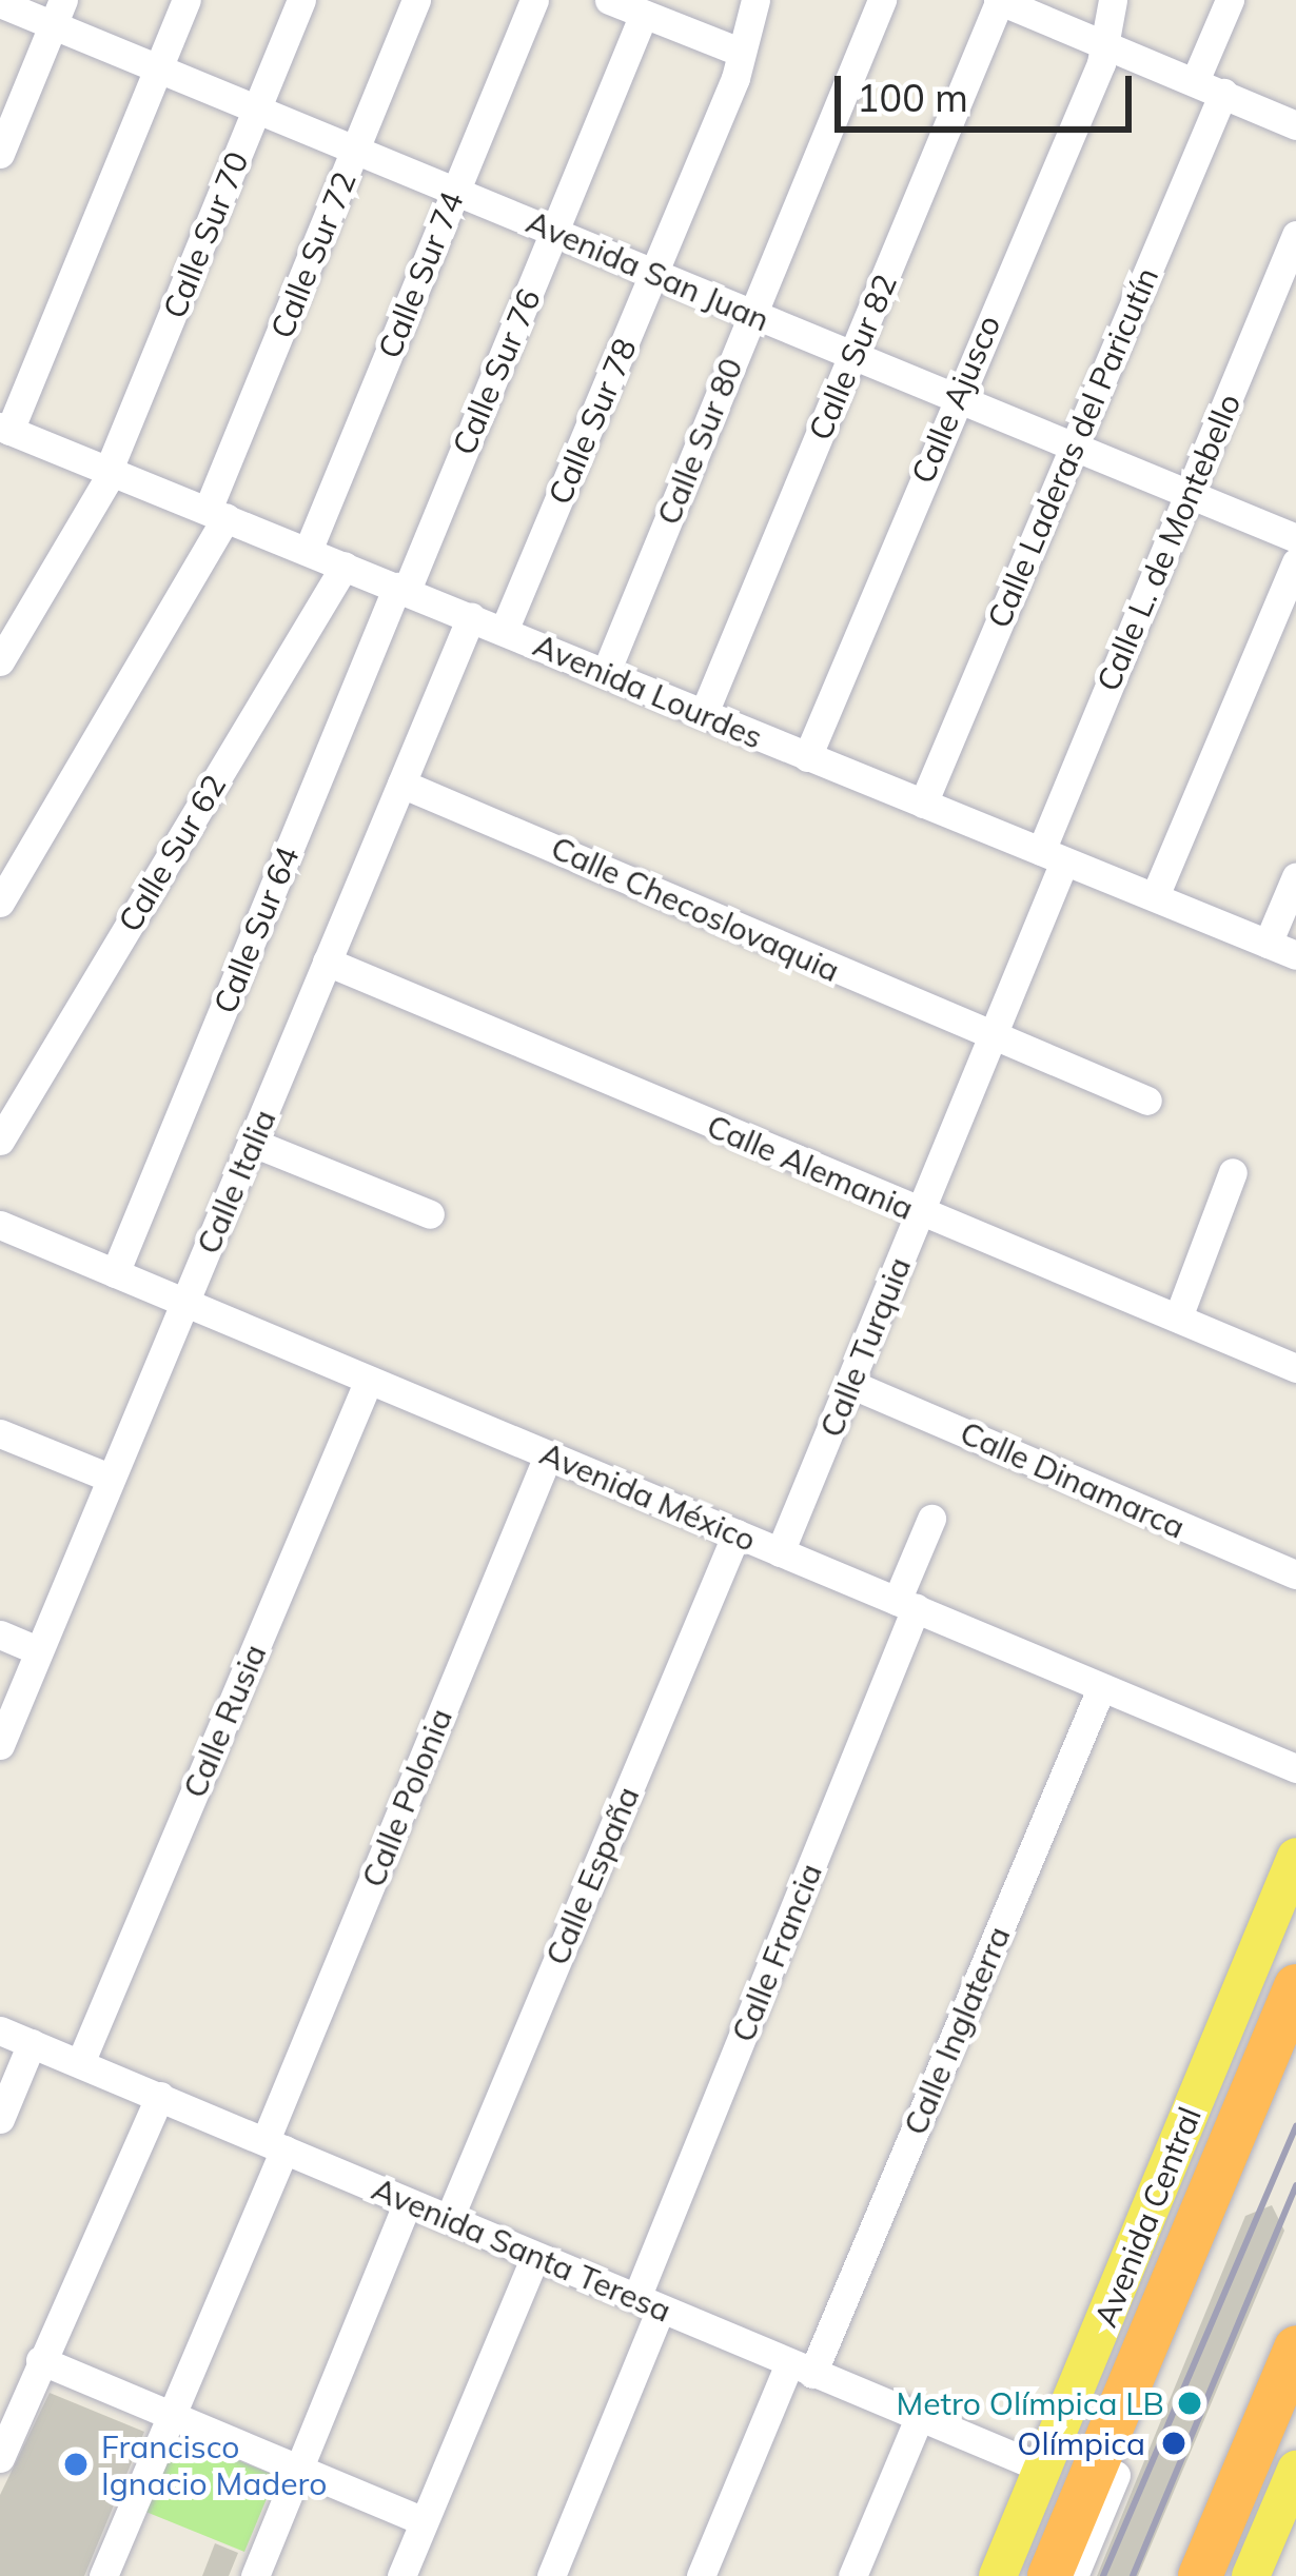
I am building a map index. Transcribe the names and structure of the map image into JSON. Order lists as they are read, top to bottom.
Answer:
{
  "streets": {
    "highway": ["Avenida Central"],
    "street": [
      "Calle Sur 70",
      "Calle Sur 72",
      "Avenida San Juan",
      "Calle Sur 74",
      "Calle Sur 82",
      "Calle Sur 76",
      "Calle Ajusco",
      "Calle Sur 78",
      "Calle Sur 80",
      "Calle Laderas del Paricutín",
      "Calle L. de Montebello",
      "Avenida Lourdes",
      "Calle Sur 62",
      "Calle Checoslovaquia",
      "Calle Sur 64",
      "Calle Alemania",
      "Calle Italia",
      "Calle Turquia",
      "Calle Dinamarca",
      "Avenida México",
      "Calle Rusia",
      "Calle Polonia",
      "Calle España",
      "Calle Francia",
      "Calle Inglaterra",
      "Avenida Santa Teresa"
    ]
  },
  "crossings": [
    ["Calle Sur 70", "Avenida San Juan"],
    ["Calle Sur 70", "Avenida Lourdes"],
    ["Calle Sur 72", "Avenida San Juan"],
    ["Calle Sur 72", "Avenida Lourdes"],
    ["Avenida San Juan", "Calle Sur 74"],
    ["Avenida San Juan", "Calle Sur 82"],
    ["Avenida San Juan", "Calle Sur 76"],
    ["Avenida San Juan", "Calle Ajusco"],
    ["Avenida San Juan", "Calle Sur 78"],
    ["Avenida San Juan", "Calle Sur 80"],
    ["Avenida San Juan", "Calle Laderas del Paricutín"],
    ["Avenida San Juan", "Calle L. de Montebello"],
    ["Calle Sur 74", "Avenida Lourdes"],
    ["Calle Sur 82", "Avenida Lourdes"],
    ["Calle Sur 76", "Avenida Lourdes"],
    ["Calle Sur 76", "Calle Sur 64"],
    ["Calle Ajusco", "Avenida Lourdes"],
    ["Calle Sur 78", "Avenida Lourdes"],
    ["Calle Sur 80", "Avenida Lourdes"],
    ["Calle Laderas del Paricutín", "Avenida Lourdes"],
    ["Calle L. de Montebello", "Avenida Lourdes"],
    ["Calle L. de Montebello", "Calle Turquia"],
    ["Avenida Lourdes", "Calle Sur 62"],
    ["Avenida Lourdes", "Calle Sur 64"],
    ["Avenida Lourdes", "Calle Italia"],
    ["Avenida Lourdes", "Calle Turquia"],
    ["Calle Checoslovaquia", "Calle Italia"],
    ["Calle Checoslovaquia", "Calle Turquia"],
    ["Calle Sur 64", "Avenida México"],
    ["Calle Alemania", "Calle Italia"],
    ["Calle Alemania", "Calle Turquia"],
    ["Calle Italia", "Avenida México"],
    ["Calle Turquia", "Calle Dinamarca"],
    ["Calle Turquia", "Avenida México"],
    ["Avenida México", "Calle Rusia"],
    ["Avenida México", "Calle Polonia"],
    ["Avenida México", "Calle España"],
    ["Avenida México", "Calle Francia"],
    ["Avenida México", "Calle Inglaterra"],
    ["Calle Rusia", "Avenida Santa Teresa"],
    ["Calle Polonia", "Avenida Santa Teresa"],
    ["Calle España", "Avenida Santa Teresa"],
    ["Calle Francia", "Avenida Santa Teresa"],
    ["Calle Inglaterra", "Avenida Santa Teresa"],
    ["Avenida Central", "Avenida Santa Teresa"]
  ],
  "places": ["Metro Olímpica LB", "Olímpica", "Francisco Ignacio Madero"],
  "scale_bar": "100 m"
}
